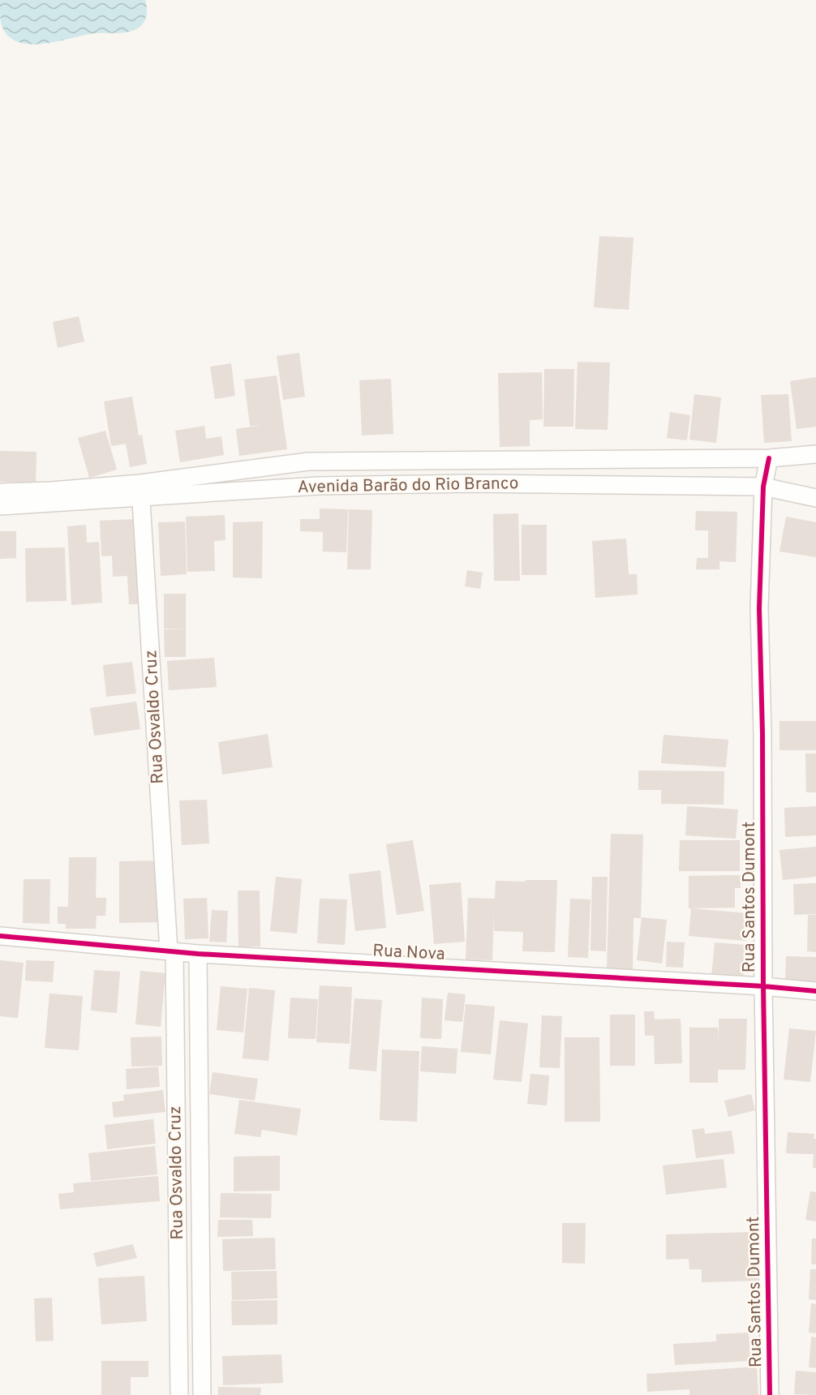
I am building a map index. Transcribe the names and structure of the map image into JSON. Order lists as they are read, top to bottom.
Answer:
{
  "streets": {
    "street": [
      "Avenida Barão do Rio Branco",
      "Rua Osvaldo Cruz",
      "Rua Santos Dumont",
      "Rua Nova"
    ]
  },
  "crossings": [
    ["Avenida Barão do Rio Branco", "Rua Osvaldo Cruz"],
    ["Avenida Barão do Rio Branco", "Rua Santos Dumont"],
    ["Rua Osvaldo Cruz", "Rua Nova"],
    ["Rua Santos Dumont", "Rua Nova"]
  ]
}
